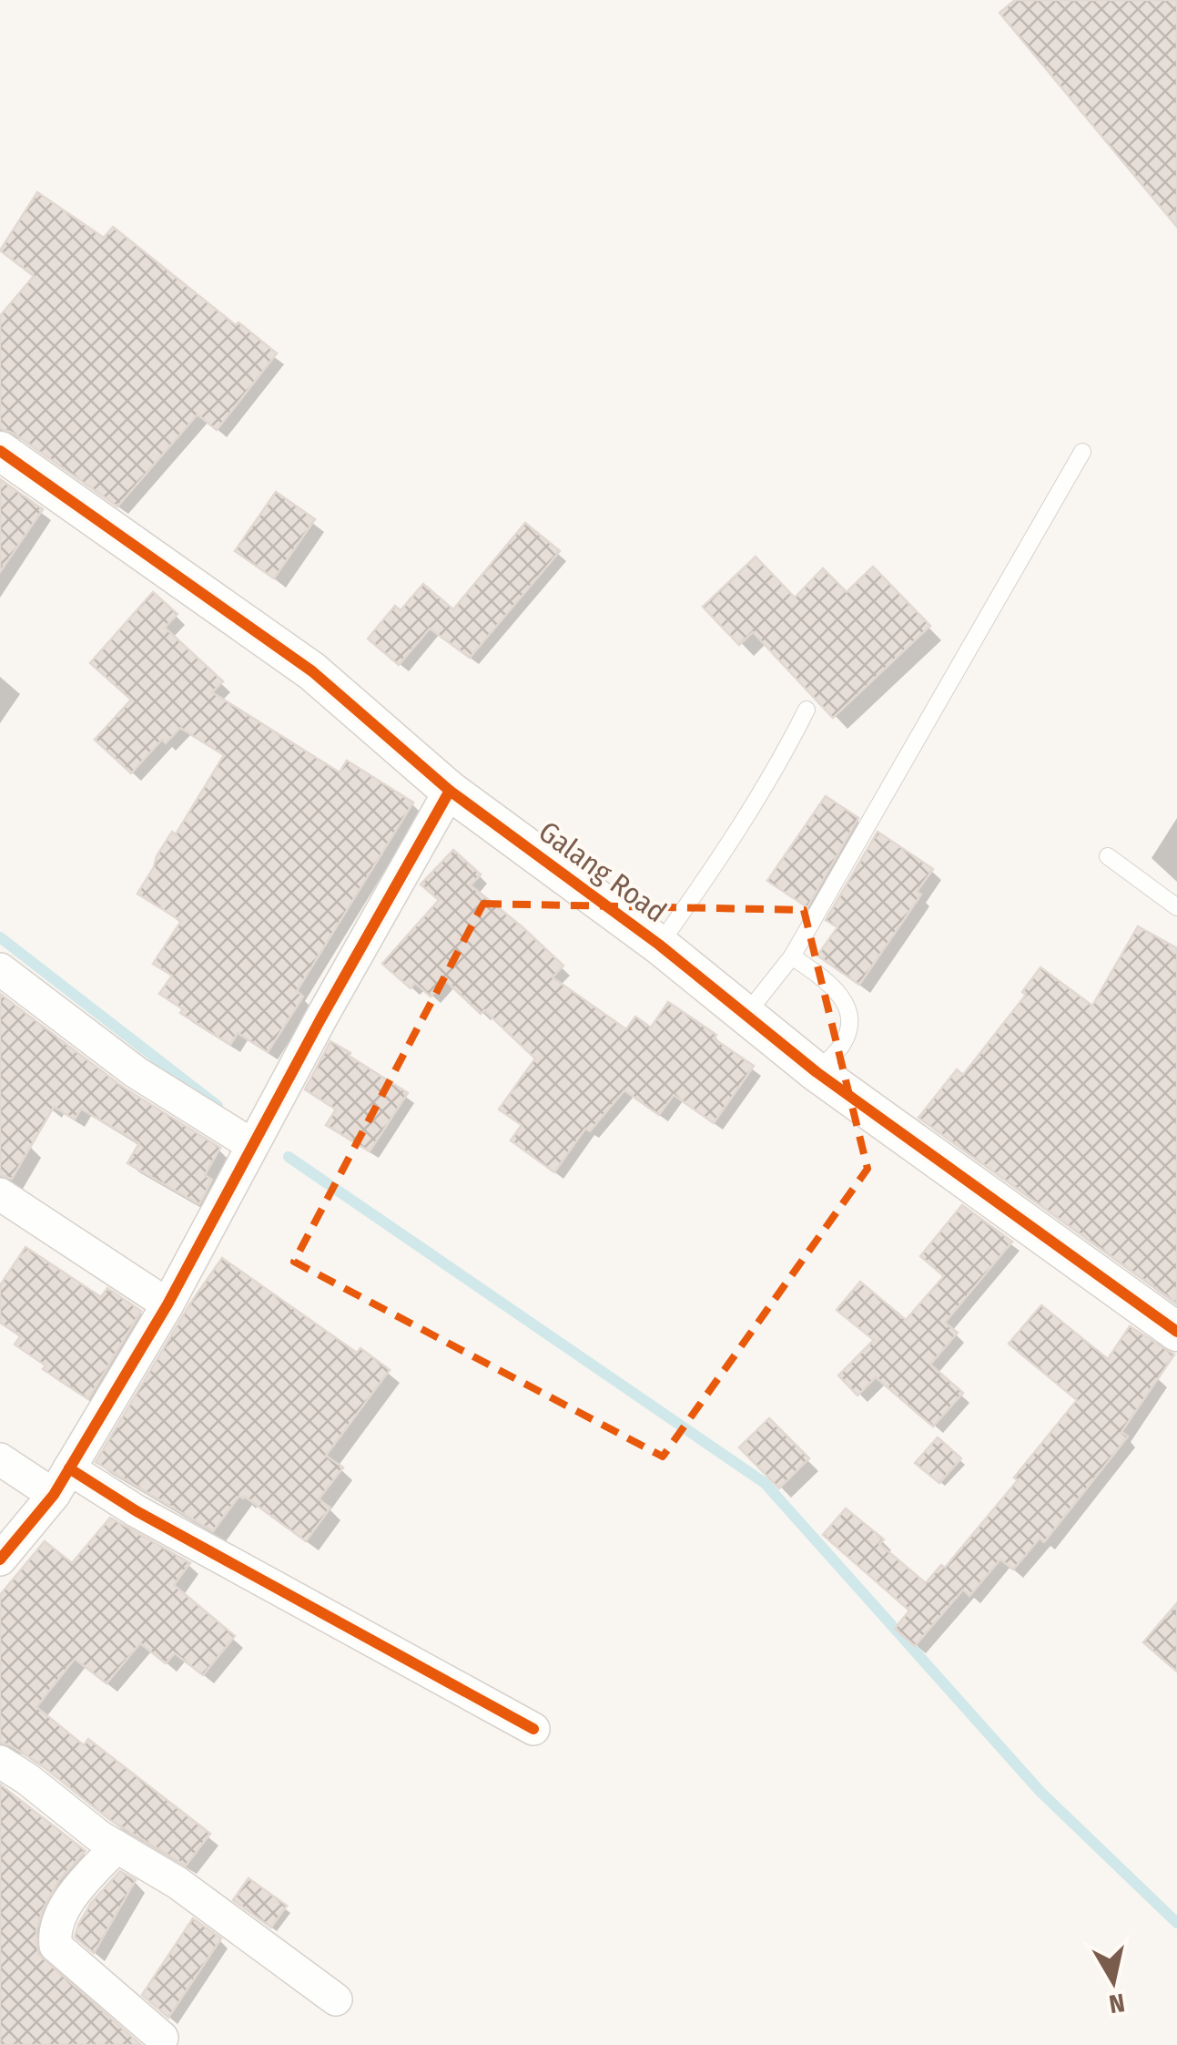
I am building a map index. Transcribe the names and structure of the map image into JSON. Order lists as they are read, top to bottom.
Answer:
{
  "streets": {
    "street": ["Galang Road"]
  },
  "north": "bottom"
}
